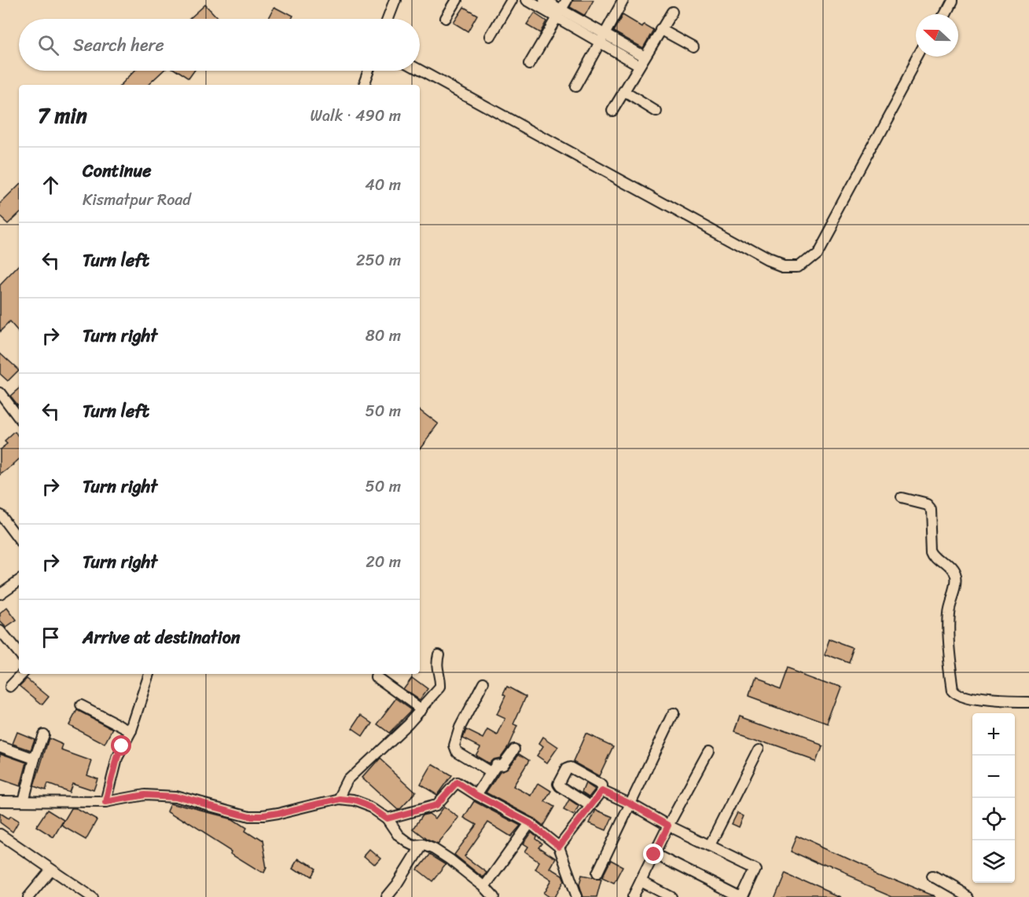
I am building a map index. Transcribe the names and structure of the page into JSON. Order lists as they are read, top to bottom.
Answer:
{
  "north": "left",
  "page": {
    "search": "Search here",
    "heading": ["7 min", "Walk · 490 m"],
    "list": [
      ["Continue", "Kismatpur Road", "40 m"],
      ["Turn left", "250 m"],
      ["Turn right", "80 m"],
      ["Turn left", "50 m"],
      ["Turn right", "50 m"],
      ["Turn right", "20 m"],
      "Arrive at destination"
    ],
    "map_buttons": ["+", "−"]
  }
}
